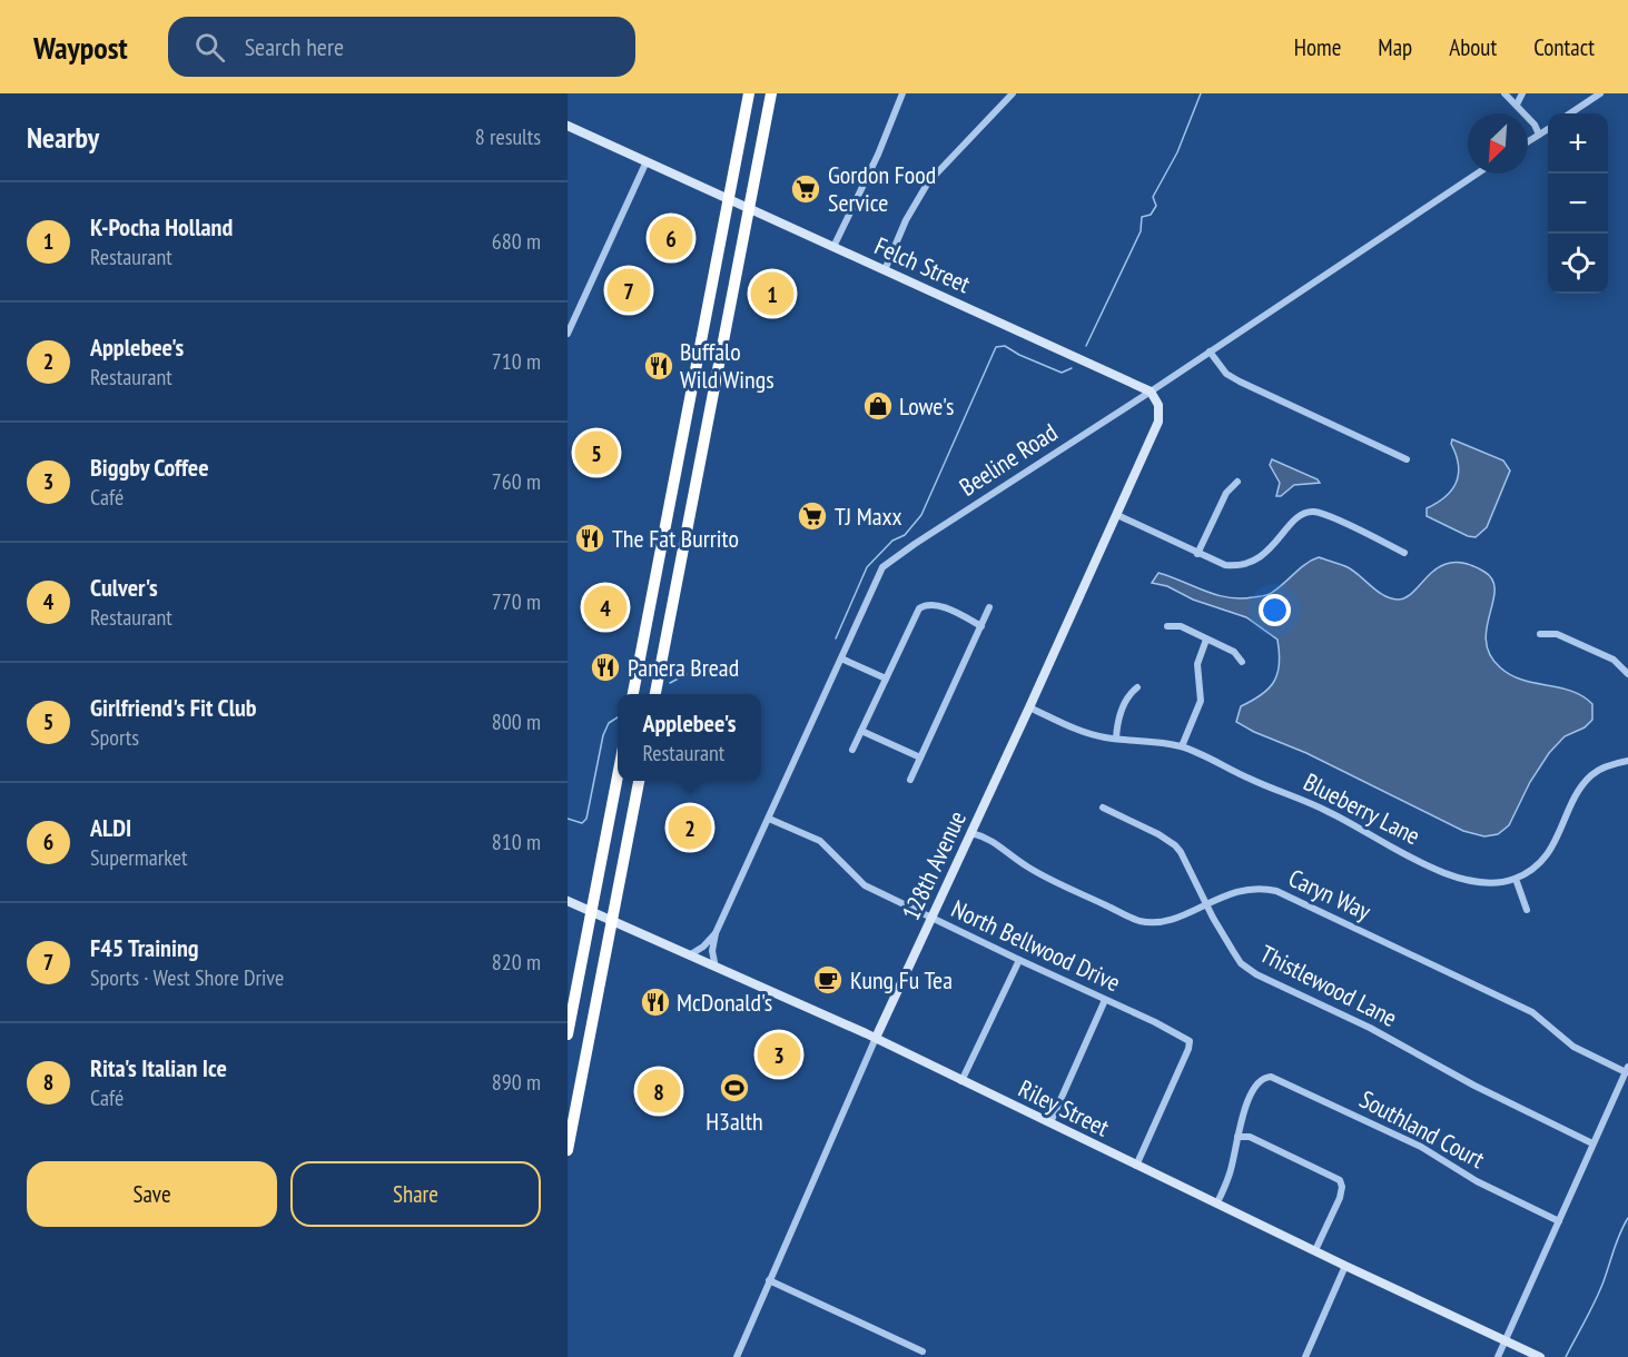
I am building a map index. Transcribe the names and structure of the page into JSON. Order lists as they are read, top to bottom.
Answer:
{
  "streets": {
    "street": [
      "Felch Street",
      "Beeline Road",
      "Blueberry Lane",
      "128th Avenue",
      "Caryn Way",
      "North Bellwood Drive",
      "Thistlewood Lane",
      "Riley Street",
      "Southland Court"
    ]
  },
  "crossings": [
    ["Felch Street", "Beeline Road"],
    ["Felch Street", "128th Avenue"],
    ["Beeline Road", "128th Avenue"],
    ["Beeline Road", "North Bellwood Drive"],
    ["Beeline Road", "Riley Street"],
    ["Blueberry Lane", "128th Avenue"],
    ["128th Avenue", "Caryn Way"],
    ["128th Avenue", "North Bellwood Drive"],
    ["128th Avenue", "Riley Street"],
    ["Caryn Way", "Thistlewood Lane"],
    ["North Bellwood Drive", "Riley Street"]
  ],
  "places": {
    "supermarket": ["Gordon Food Service", "TJ Maxx"],
    "restaurant": [
      "Buffalo Wild Wings",
      "The Fat Burrito",
      "Panera Bread",
      "McDonald's"
    ],
    "shop": ["Lowe's"],
    "cafe": ["Kung Fu Tea"],
    "sports": ["H3alth"]
  },
  "north": "bottom left",
  "page": {
    "header": "Waypost",
    "search": "Search here",
    "nav": [
      "Home",
      "Map",
      "About",
      "Contact"
    ],
    "heading": ["Nearby", "8 results"],
    "map_buttons": ["+", "−"],
    "list": [
      {
        "mark": "1",
        "name": "K-Pocha Holland",
        "note": "Restaurant",
        "value": "680 m"
      },
      {
        "mark": "2",
        "name": "Applebee's",
        "note": "Restaurant",
        "value": "710 m"
      },
      {
        "mark": "3",
        "name": "Biggby Coffee",
        "note": "Café",
        "value": "760 m"
      },
      {
        "mark": "4",
        "name": "Culver's",
        "note": "Restaurant",
        "value": "770 m"
      },
      {
        "mark": "5",
        "name": "Girlfriend's Fit Club",
        "note": "Sports",
        "value": "800 m"
      },
      {
        "mark": "6",
        "name": "ALDI",
        "note": "Supermarket",
        "value": "810 m"
      },
      {
        "mark": "7",
        "name": "F45 Training",
        "note": "Sports · West Shore Drive",
        "value": "820 m"
      },
      {
        "mark": "8",
        "name": "Rita's Italian Ice",
        "note": "Café",
        "value": "890 m"
      }
    ],
    "pins": [
      "6",
      "7",
      "1",
      "5",
      "4",
      "2",
      "3",
      "8"
    ],
    "popup": ["Applebee's", "Restaurant"],
    "buttons": ["Save", "Share"]
  }
}
